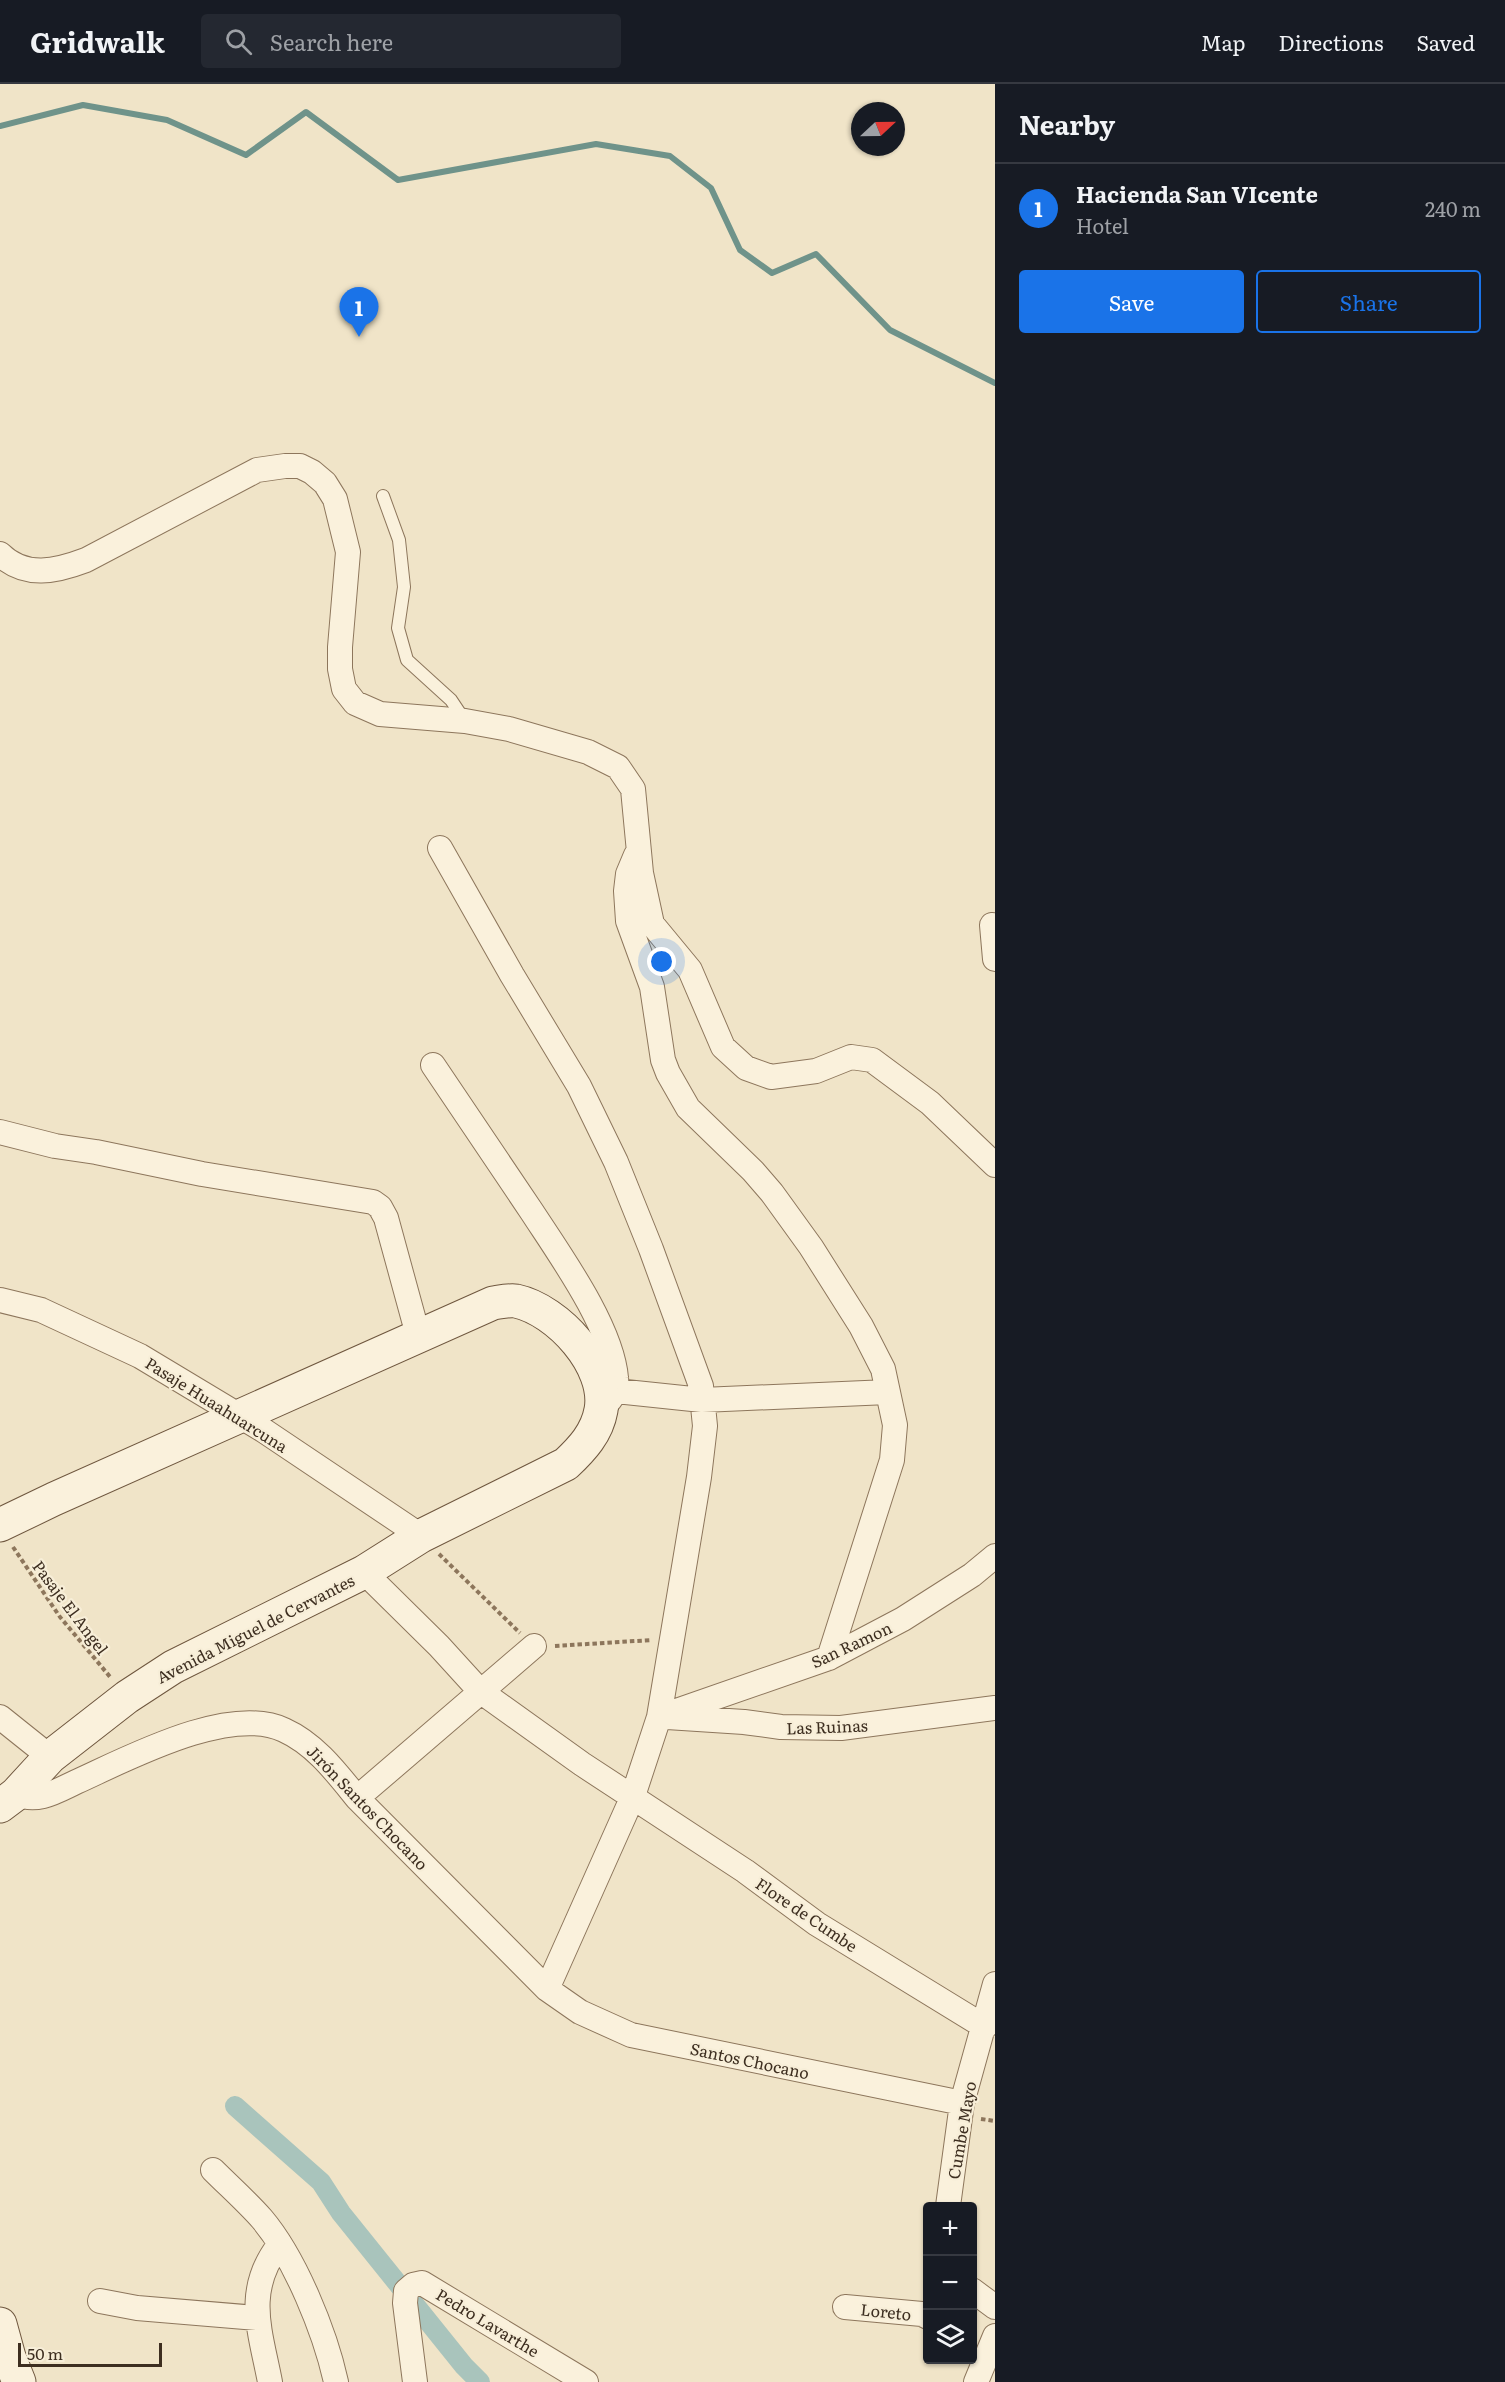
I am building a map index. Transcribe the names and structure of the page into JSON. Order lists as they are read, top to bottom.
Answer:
{
  "streets": {
    "street": [
      "Pasaje Huaahuarcuna",
      "Avenida Miguel de Cervantes",
      "San Ramon",
      "Las Ruinas",
      "Jirón Santos Chocano",
      "Flore de Cumbe",
      "Santos Chocano",
      "Cumbe Mayo",
      "Loreto",
      "Pedro Lavarthe"
    ],
    "path": ["Pasaje El Angel"]
  },
  "crossings": [
    ["Pasaje Huaahuarcuna", "Avenida Miguel de Cervantes"],
    ["Pasaje El Angel", "Avenida Miguel de Cervantes"],
    ["Avenida Miguel de Cervantes", "Jirón Santos Chocano"],
    ["Avenida Miguel de Cervantes", "Flore de Cumbe"],
    ["San Ramon", "Las Ruinas"],
    ["Jirón Santos Chocano", "Santos Chocano"],
    ["Flore de Cumbe", "Cumbe Mayo"],
    ["Santos Chocano", "Cumbe Mayo"]
  ],
  "scale_bar": "50 m",
  "north": "right",
  "page": {
    "header": "Gridwalk",
    "search": "Search here",
    "nav": ["Map", "Directions", "Saved"],
    "heading": "Nearby",
    "list": [
      {
        "mark": "1",
        "name": "Hacienda San VIcente",
        "note": "Hotel",
        "value": "240 m"
      }
    ],
    "buttons": ["Save", "Share"],
    "pins": "1",
    "map_buttons": ["+", "−"],
    "scale": "50 m"
  }
}
